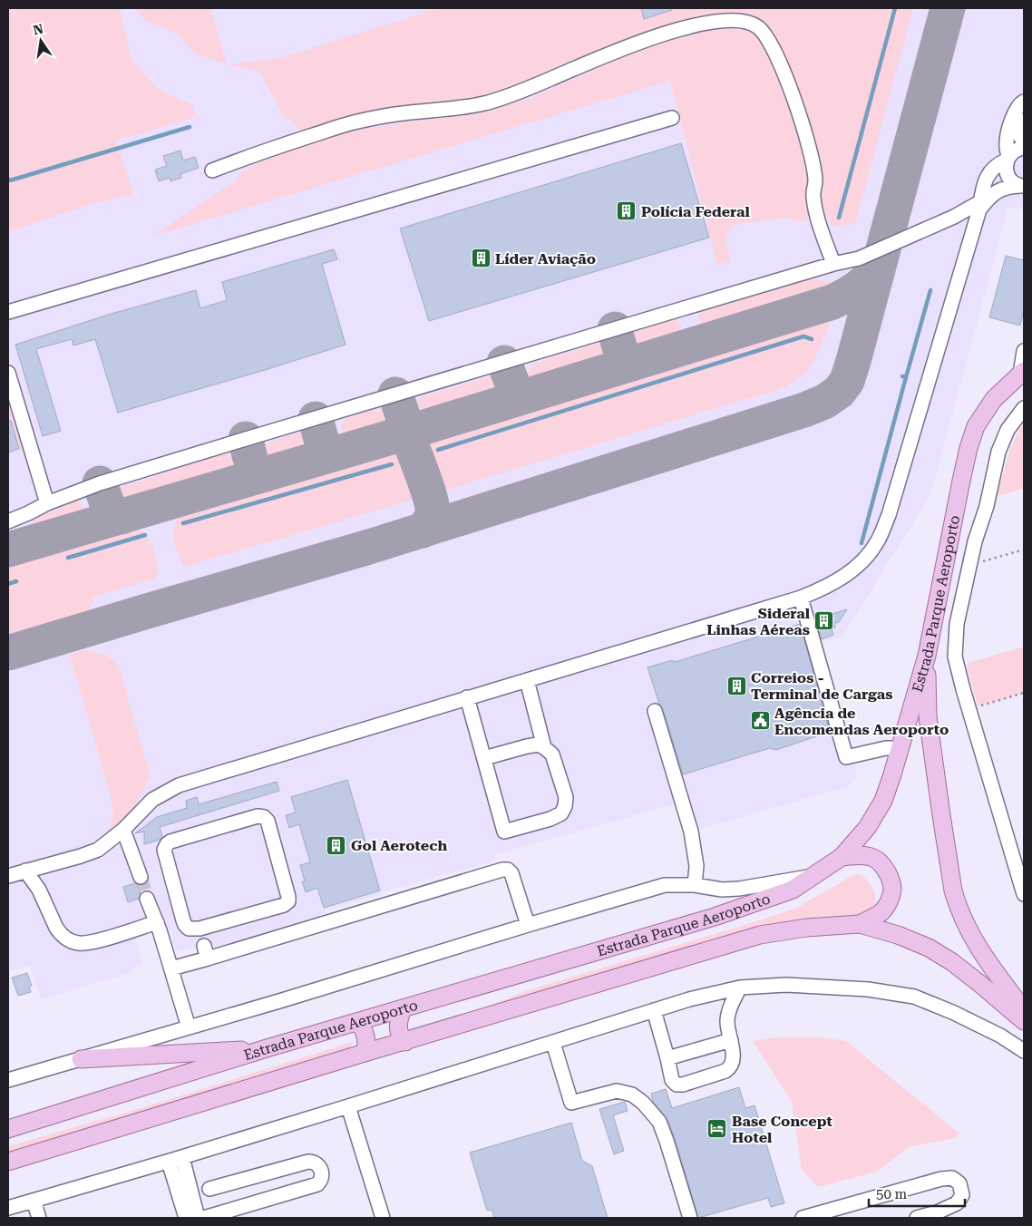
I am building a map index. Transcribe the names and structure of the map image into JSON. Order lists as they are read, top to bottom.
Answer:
{
  "streets": {
    "main road": ["Estrada Parque Aeroporto"]
  },
  "places": {
    "building": [
      "Polícia Federal",
      "Líder Aviação",
      "Sideral Linhas Aéreas",
      "Correios - Terminal de Cargas",
      "Gol Aerotech"
    ],
    "public building": ["Agência de Encomendas Aeroporto"],
    "hotel": ["Base Concept Hotel"]
  },
  "scale_bar": "50 m",
  "north": "top"
}
